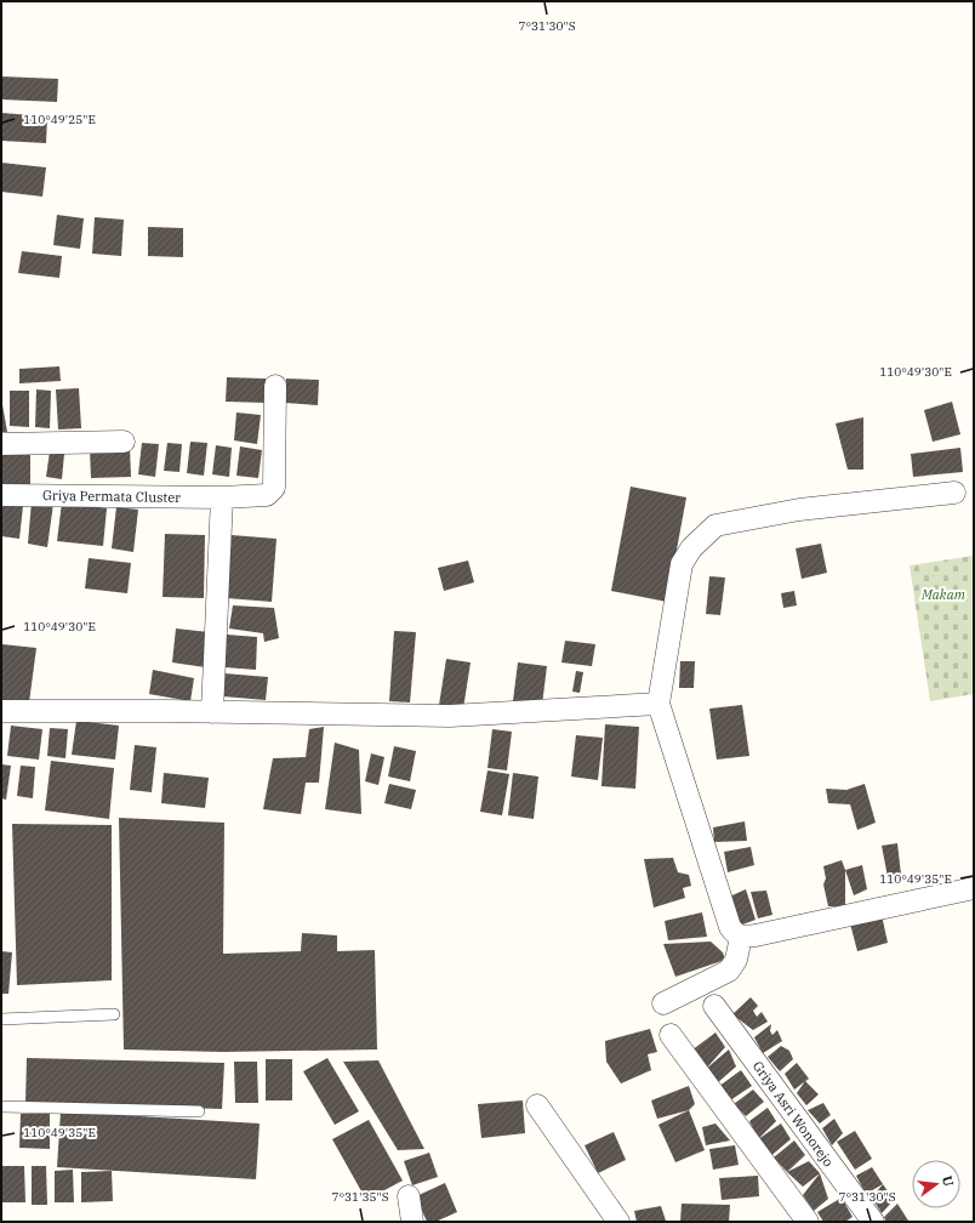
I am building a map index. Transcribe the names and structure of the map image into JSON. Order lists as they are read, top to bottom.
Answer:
{
  "streets": {
    "street": ["Griya Permata Cluster", "Griya Asri Wonorejo"]
  },
  "parks": ["Makam"],
  "north": "right",
  "coordinates": [
    "7°31'30\"S",
    "110°49'25\"E",
    "110°49'30\"E",
    "110°49'35\"E",
    "7°31'35\"S"
  ]
}
